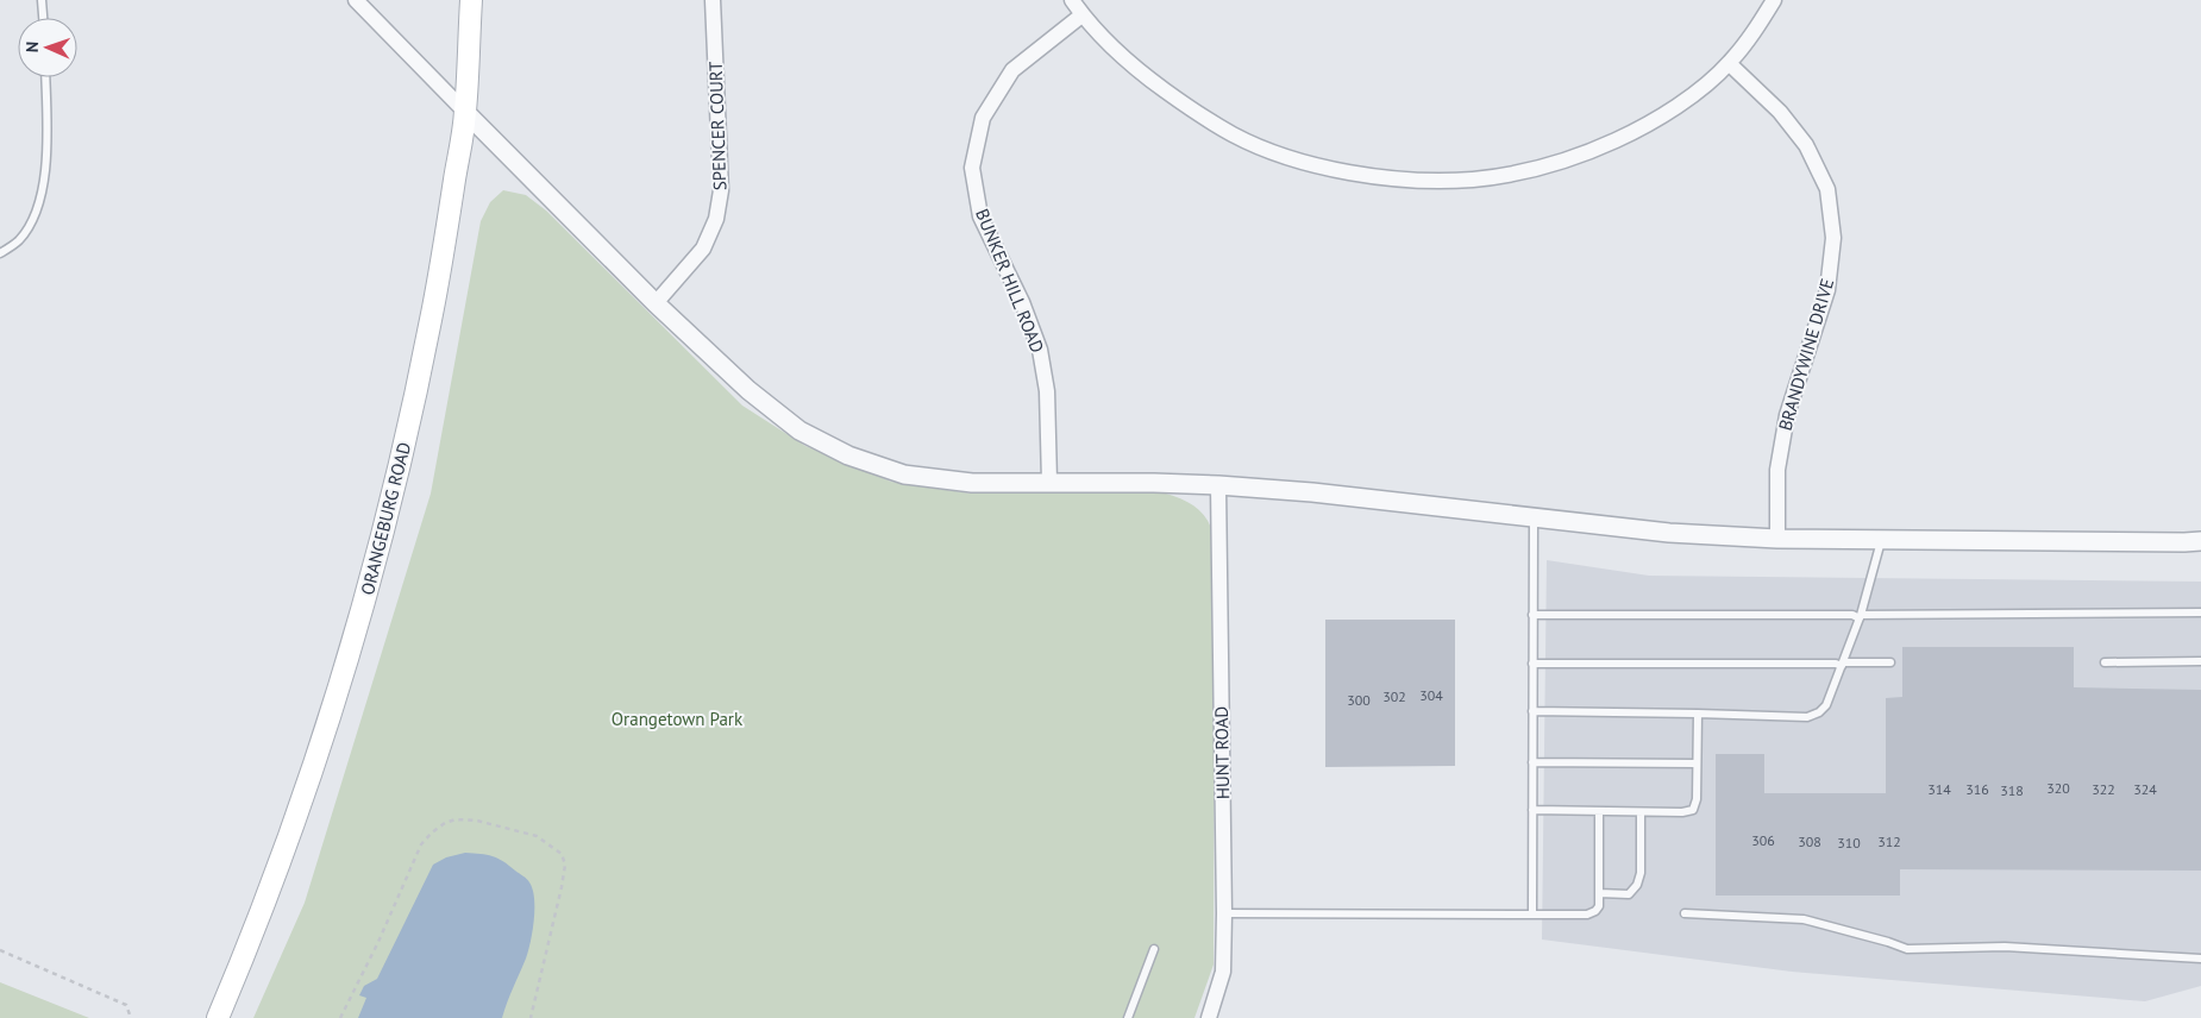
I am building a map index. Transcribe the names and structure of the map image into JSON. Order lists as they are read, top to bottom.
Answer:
{
  "streets": {
    "main road": ["ORANGEBURG ROAD"],
    "street": [
      "SPENCER COURT",
      "BUNKER HILL ROAD",
      "BRANDYWINE DRIVE",
      "HUNT ROAD"
    ]
  },
  "parks": ["Orangetown Park"],
  "house_numbers": [
    "304",
    "302",
    "300",
    "320",
    "314",
    "316",
    "322",
    "324",
    "318",
    "306",
    "308",
    "312",
    "310"
  ],
  "north": "left"
}
